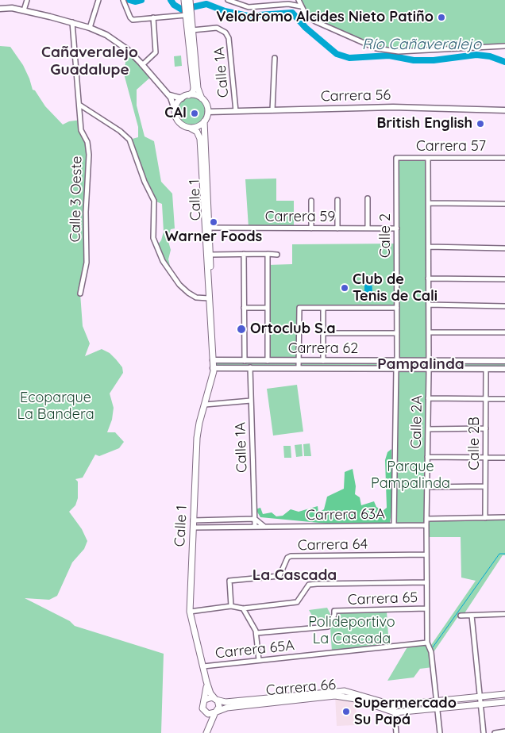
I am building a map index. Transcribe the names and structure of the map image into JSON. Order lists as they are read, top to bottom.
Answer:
{
  "streets": {
    "main road": ["Calle 1", "Carrera 66"],
    "street": [
      "Calle 1A",
      "Carrera 56",
      "Carrera 57",
      "Calle 3 Oeste",
      "Carrera 59",
      "Calle 2",
      "Carrera 62",
      "Calle 2A",
      "Calle 2B",
      "Carrera 63A",
      "Carrera 64",
      "Carrera 65",
      "Carrera 65A"
    ]
  },
  "crossings": [
    ["Calle 1A", "Carrera 56"],
    ["Calle 1A", "Carrera 62"],
    ["Calle 1A", "Carrera 63A"],
    ["Carrera 56", "Calle 1"],
    ["Carrera 57", "Calle 2"],
    ["Carrera 57", "Calle 2A"],
    ["Calle 1", "Carrera 59"],
    ["Calle 1", "Carrera 62"],
    ["Calle 1", "Carrera 63A"],
    ["Calle 1", "Carrera 65A"],
    ["Calle 1", "Carrera 66"],
    ["Carrera 59", "Calle 2"],
    ["Calle 2", "Carrera 62"],
    ["Carrera 62", "Calle 2A"],
    ["Carrera 62", "Calle 2B"],
    ["Calle 2A", "Carrera 63A"],
    ["Calle 2A", "Carrera 64"],
    ["Calle 2A", "Carrera 65"],
    ["Calle 2A", "Carrera 65A"],
    ["Calle 2A", "Carrera 66"]
  ],
  "districts": ["Cañaveralejo Guadalupe", "Pampalinda", "La Cascada"],
  "water": ["Río Cañaveralejo"],
  "parks": ["Ecoparque La Bandera", "Parque Pampalinda", "Polideportivo La Cascada"],
  "places": [
    "Velodromo Alcides Nieto Patiño",
    "CAI",
    "British English",
    "Warner Foods",
    "Club de Tenis de Cali",
    "Ortoclub S.a",
    "Supermercado Su Papá"
  ]
}
